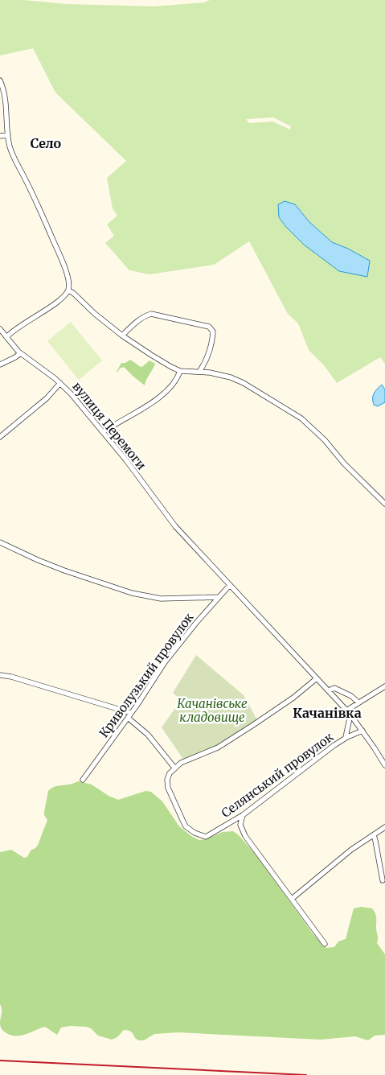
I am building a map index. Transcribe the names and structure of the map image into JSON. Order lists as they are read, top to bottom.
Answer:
{
  "streets": {
    "street": ["вулиця Перемоги", "Криволузький провулок", "Селянський провулок"]
  },
  "crossings": [
    ["вулиця Перемоги", "Криволузький провулок"],
    ["вулиця Перемоги", "Селянський провулок"]
  ],
  "districts": ["Село", "Качанівка"],
  "parks": ["Качанівське кладовище"]
}
